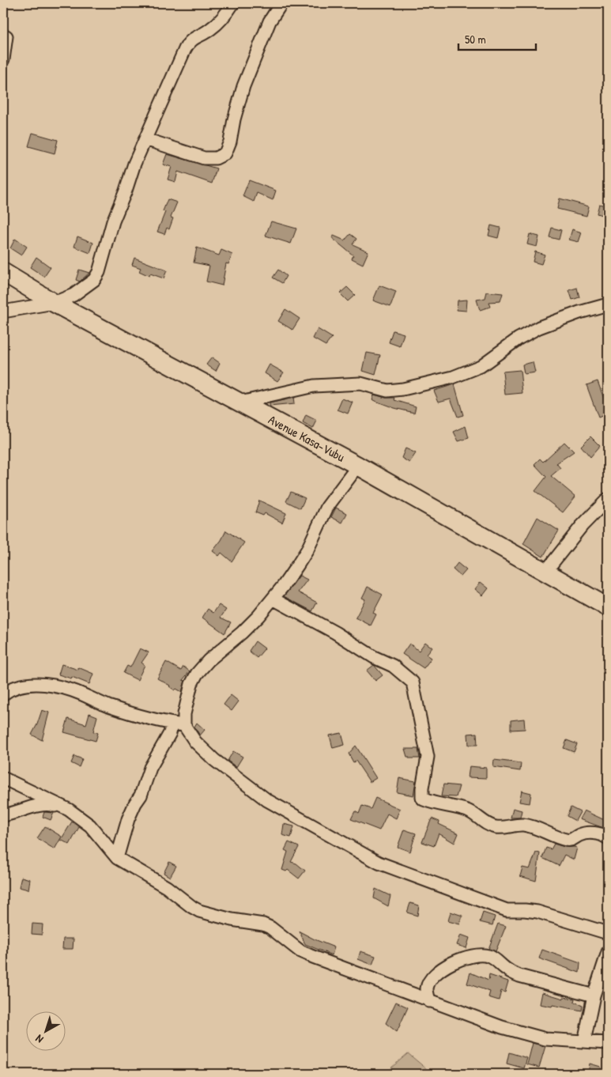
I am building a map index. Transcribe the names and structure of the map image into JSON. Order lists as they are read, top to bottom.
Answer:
{
  "streets": {
    "highway": ["Avenue Kasa-Vubu"]
  },
  "scale_bar": "50 m",
  "north": "bottom left"
}
